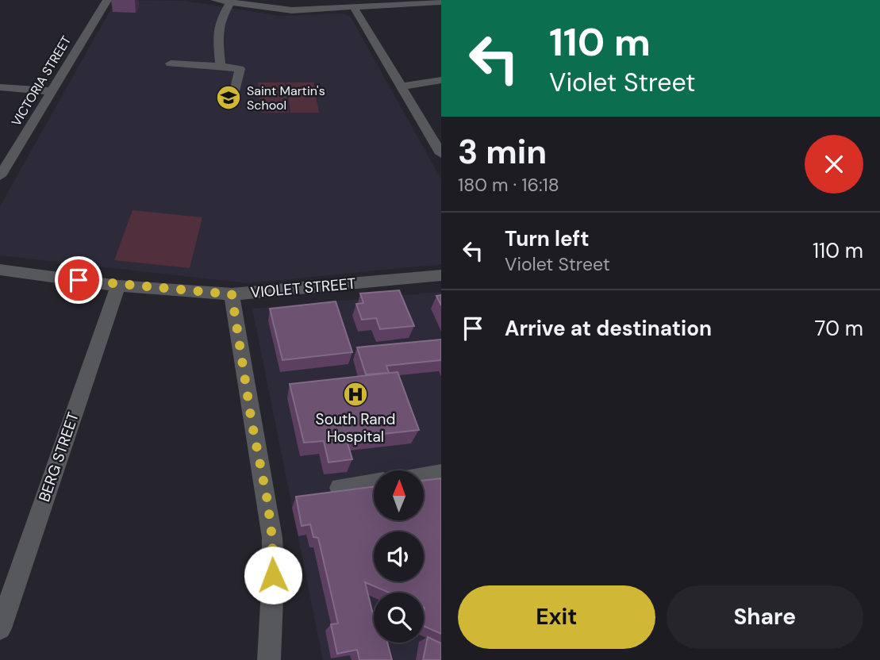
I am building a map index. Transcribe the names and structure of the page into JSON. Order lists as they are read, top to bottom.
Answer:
{
  "streets": {
    "street": ["VICTORIA STREET", "VIOLET STREET", "BERG STREET"]
  },
  "crossings": [
    ["VIOLET STREET", "BERG STREET"]
  ],
  "places": {
    "school or university": ["Saint Martin's School"],
    "hospital": ["South Rand Hospital"]
  },
  "north": "top",
  "page": {
    "turn": ["110 m", "Violet Street"],
    "heading": ["3 min", "180 m · 16:18"],
    "list": [
      {
        "name": "Turn left",
        "note": "Violet Street",
        "value": "110 m"
      },
      {
        "name": "Arrive at destination",
        "value": "70 m"
      }
    ],
    "buttons": ["Exit", "Share"]
  }
}
